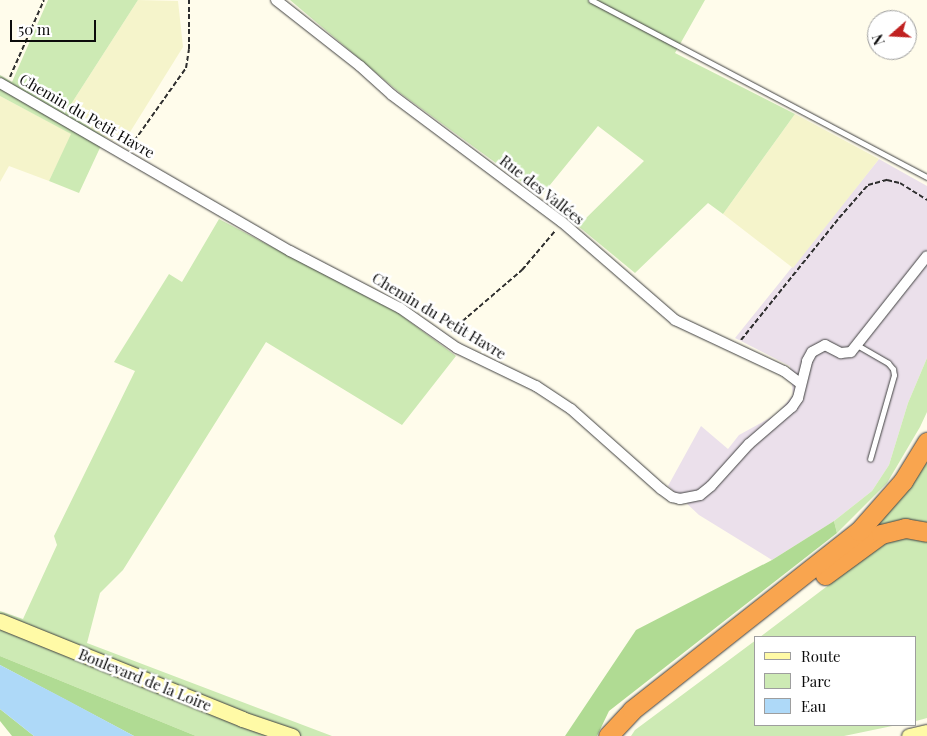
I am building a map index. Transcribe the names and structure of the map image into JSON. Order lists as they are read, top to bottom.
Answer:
{
  "streets": {
    "main road": ["Boulevard de la Loire"],
    "street": ["Chemin du Petit Havre", "Rue des Vallées"]
  },
  "crossings": [
    ["Chemin du Petit Havre", "Rue des Vallées"]
  ],
  "legend": ["Route", "Parc", "Eau"],
  "scale_bar": "50 m",
  "north": "left"
}
